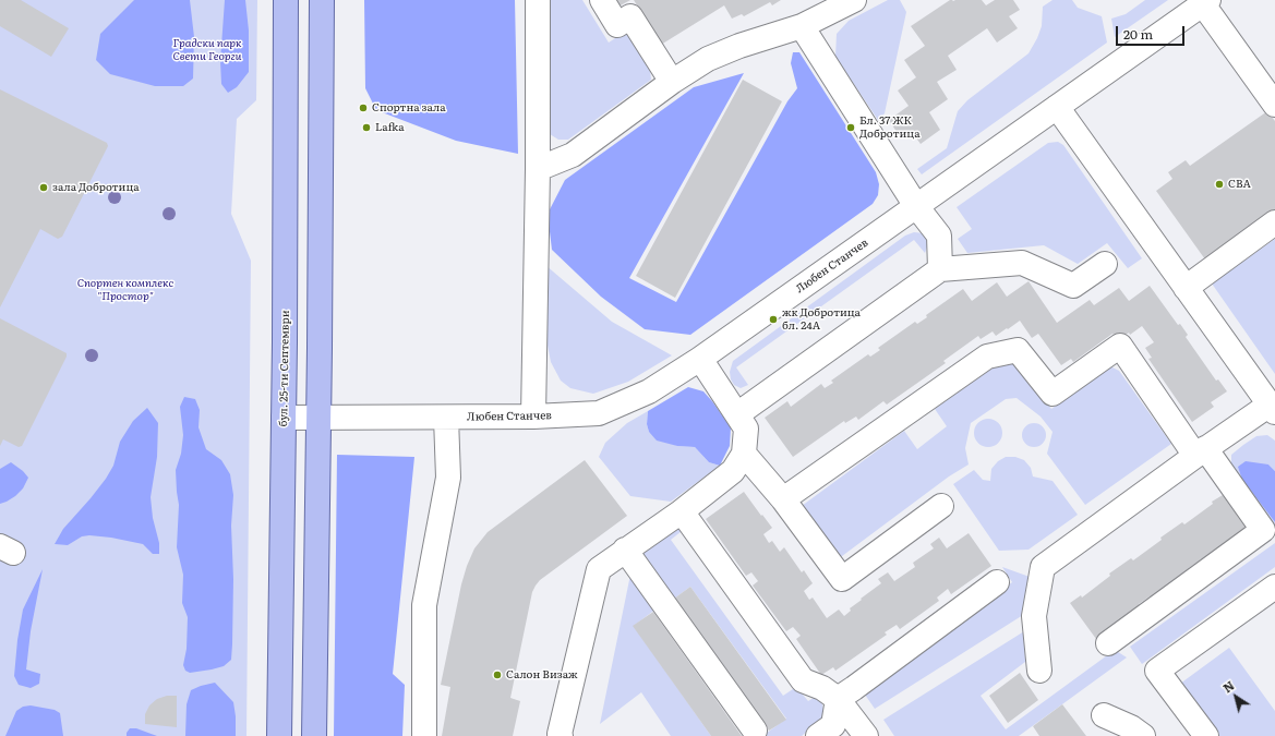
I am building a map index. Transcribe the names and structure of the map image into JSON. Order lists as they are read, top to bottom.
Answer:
{
  "streets": {
    "main road": ["бул. 25-ти Септември"],
    "street": ["Любен Станчев"]
  },
  "crossings": [
    ["Любен Станчев", "бул. 25-ти Септември"]
  ],
  "parks": ["Градски парк Свети Георги", "Спортен комплекс \"Простор\""],
  "places": [
    "Спортна зала",
    "Lafka",
    "Бл. 37 ЖК Добротица",
    "CBA",
    "зала Добротица",
    "жк Добротица бл. 24А",
    "Салон Визаж"
  ],
  "scale_bar": "20 m",
  "north": "top left"
}
